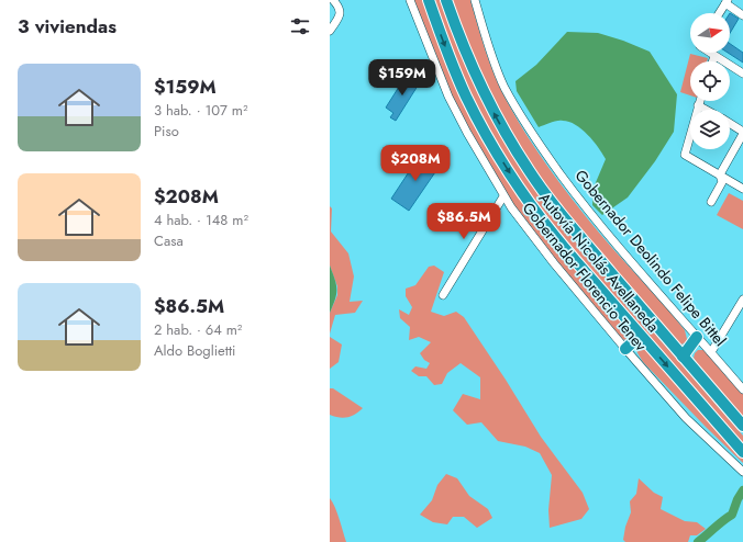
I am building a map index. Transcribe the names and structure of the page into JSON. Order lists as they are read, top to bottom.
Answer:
{
  "streets": {
    "highway": ["Autovía Nicolás Avellaneda"],
    "street": ["Gobernador Deolindo Felipe Bittel", "Gobernador Florencio Tenev"]
  },
  "north": "right",
  "page": {
    "heading": "3 viviendas",
    "list": [
      {
        "name": "$159M",
        "note": "3 hab. · 107 m² · Piso"
      },
      {
        "name": "$208M",
        "note": "4 hab. · 148 m² · Casa"
      },
      {
        "name": "$86.5M",
        "note": "2 hab. · 64 m² · Aldo Boglietti"
      }
    ],
    "price": ["$159M", "$208M", "$86.5M"]
  }
}
